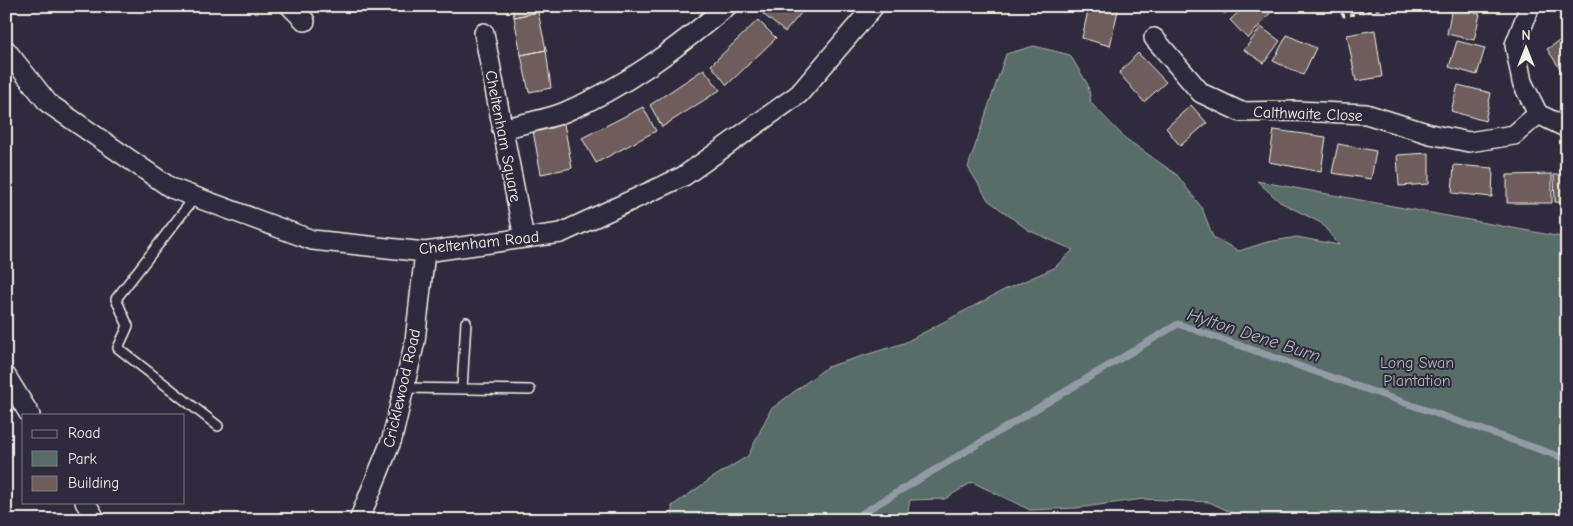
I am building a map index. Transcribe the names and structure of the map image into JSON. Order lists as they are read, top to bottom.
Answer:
{
  "streets": {
    "street": [
      "Calthwaite Close",
      "Cheltenham Square",
      "Cheltenham Road",
      "Cricklewood Road"
    ]
  },
  "crossings": [
    ["Cheltenham Square", "Cheltenham Road"],
    ["Cheltenham Road", "Cricklewood Road"]
  ],
  "water": ["Hylton Dene Burn"],
  "parks": ["Long Swan Plantation"],
  "legend": ["Road", "Park", "Building"],
  "north": "top"
}
